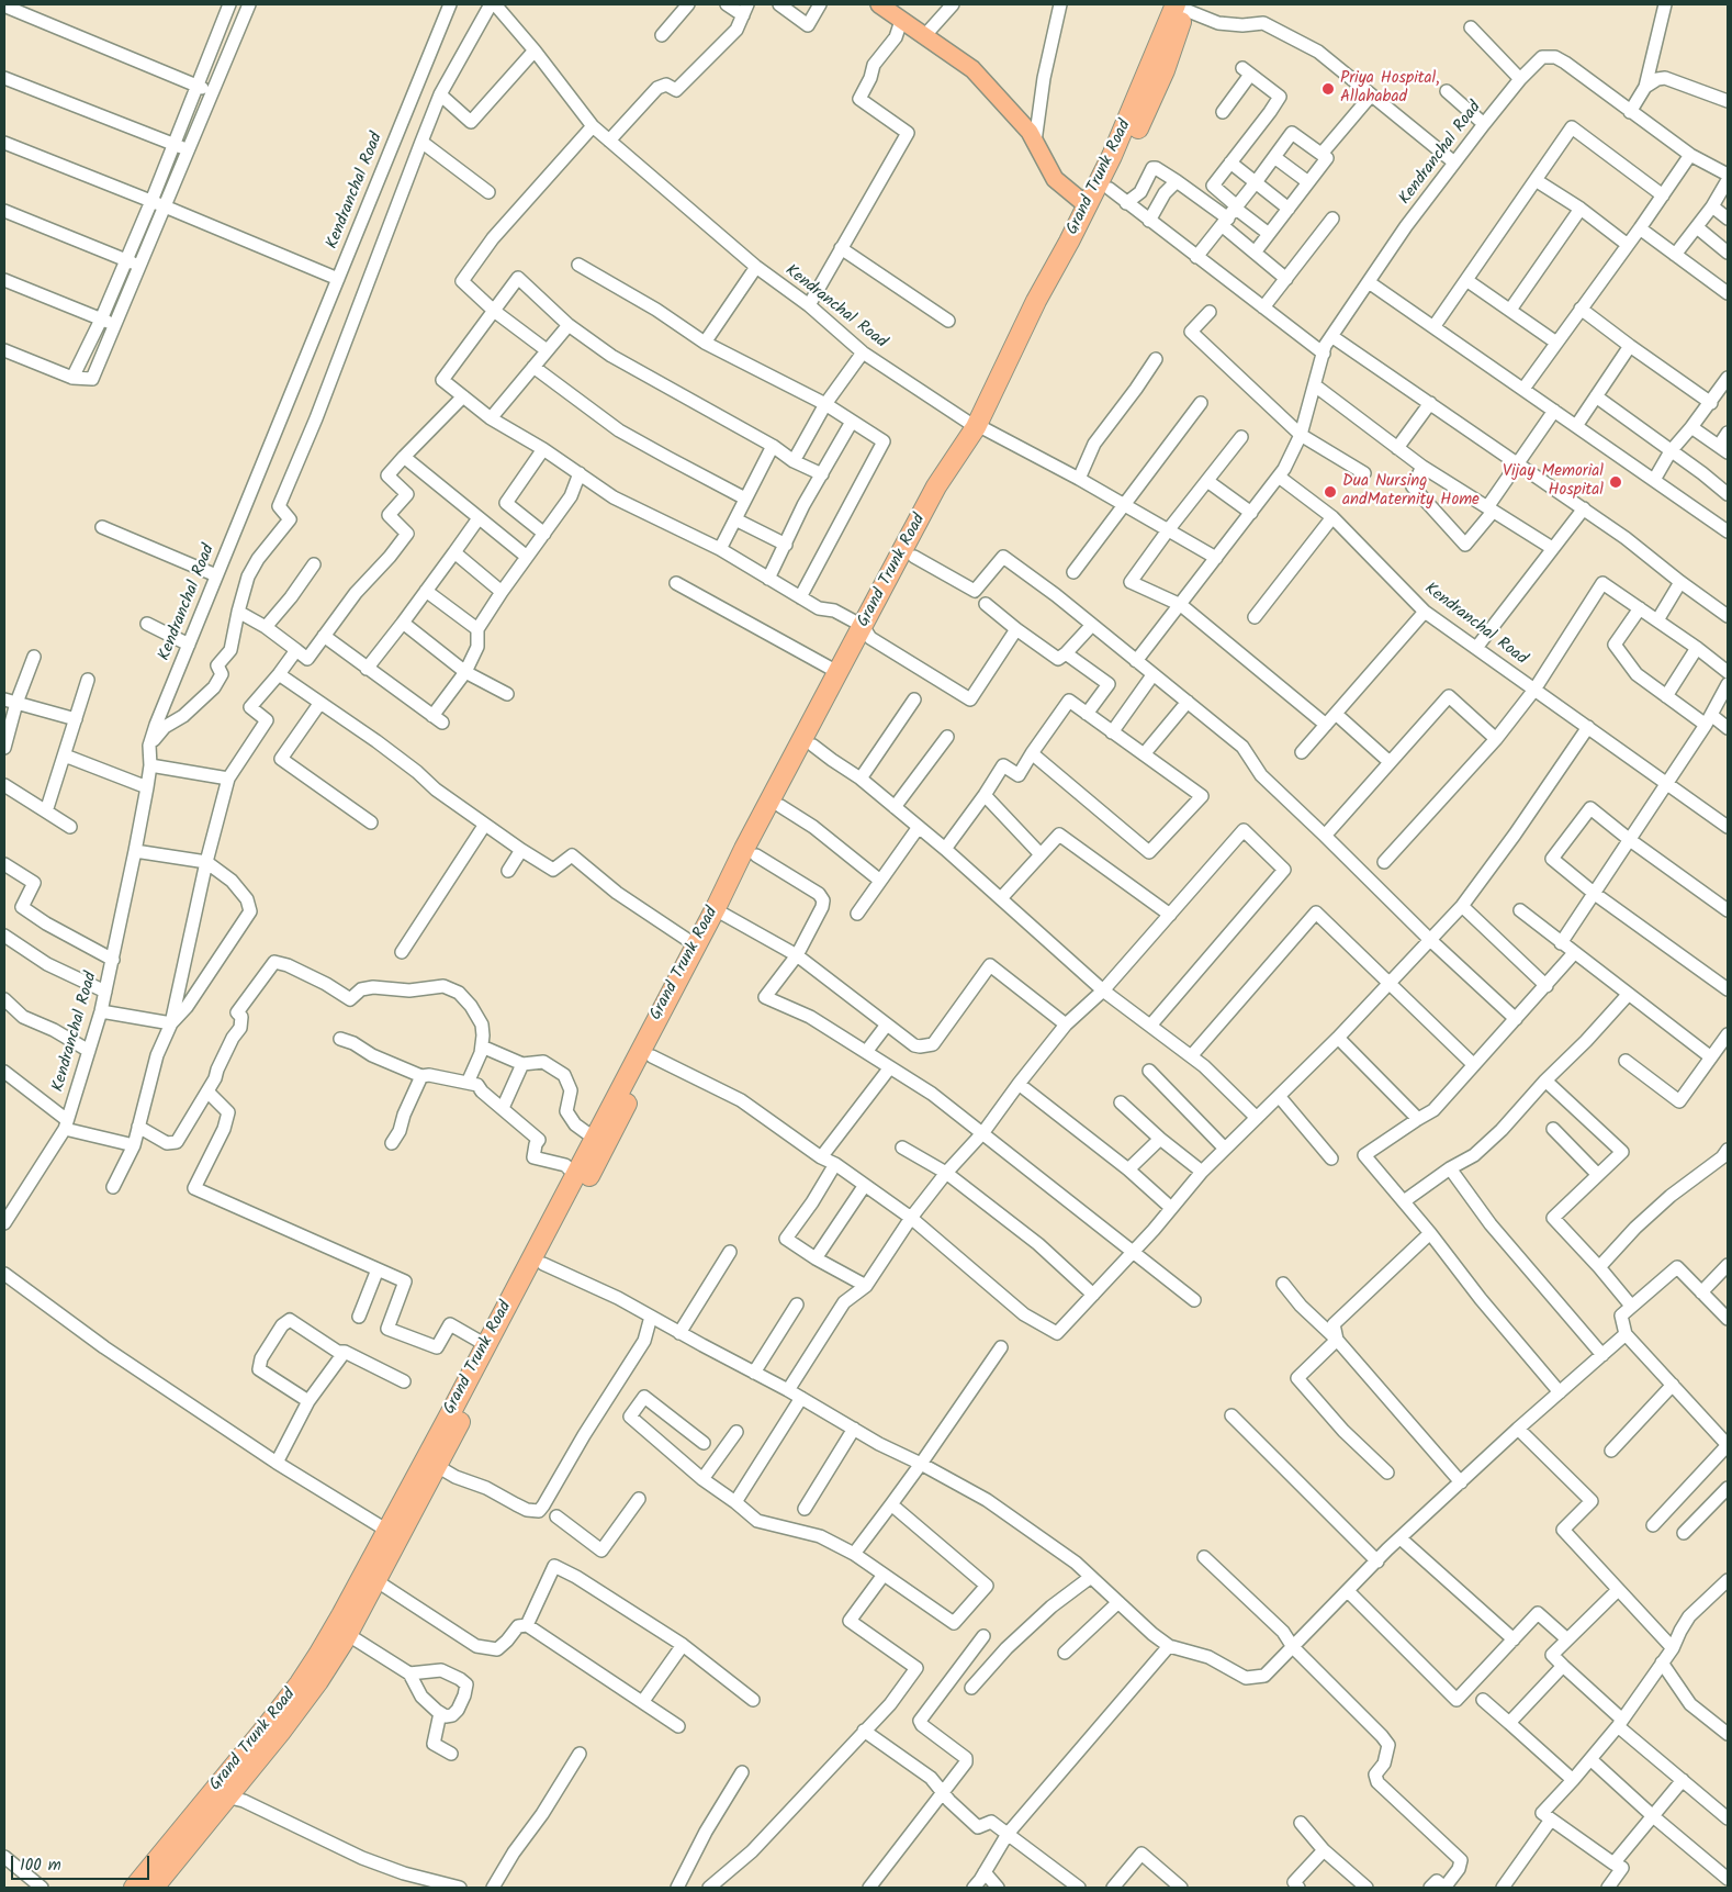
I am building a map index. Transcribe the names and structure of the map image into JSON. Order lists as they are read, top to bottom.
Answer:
{
  "streets": {
    "highway": ["Grand Trunk Road"],
    "street": ["Kendranchal Road"]
  },
  "crossings": [
    ["Kendranchal Road", "Grand Trunk Road"]
  ],
  "places": ["Priya Hospital, Allahabad", "Vijay Memorial Hospital", "Dua Nursing andMaternity Home"],
  "scale_bar": "100 m"
}
